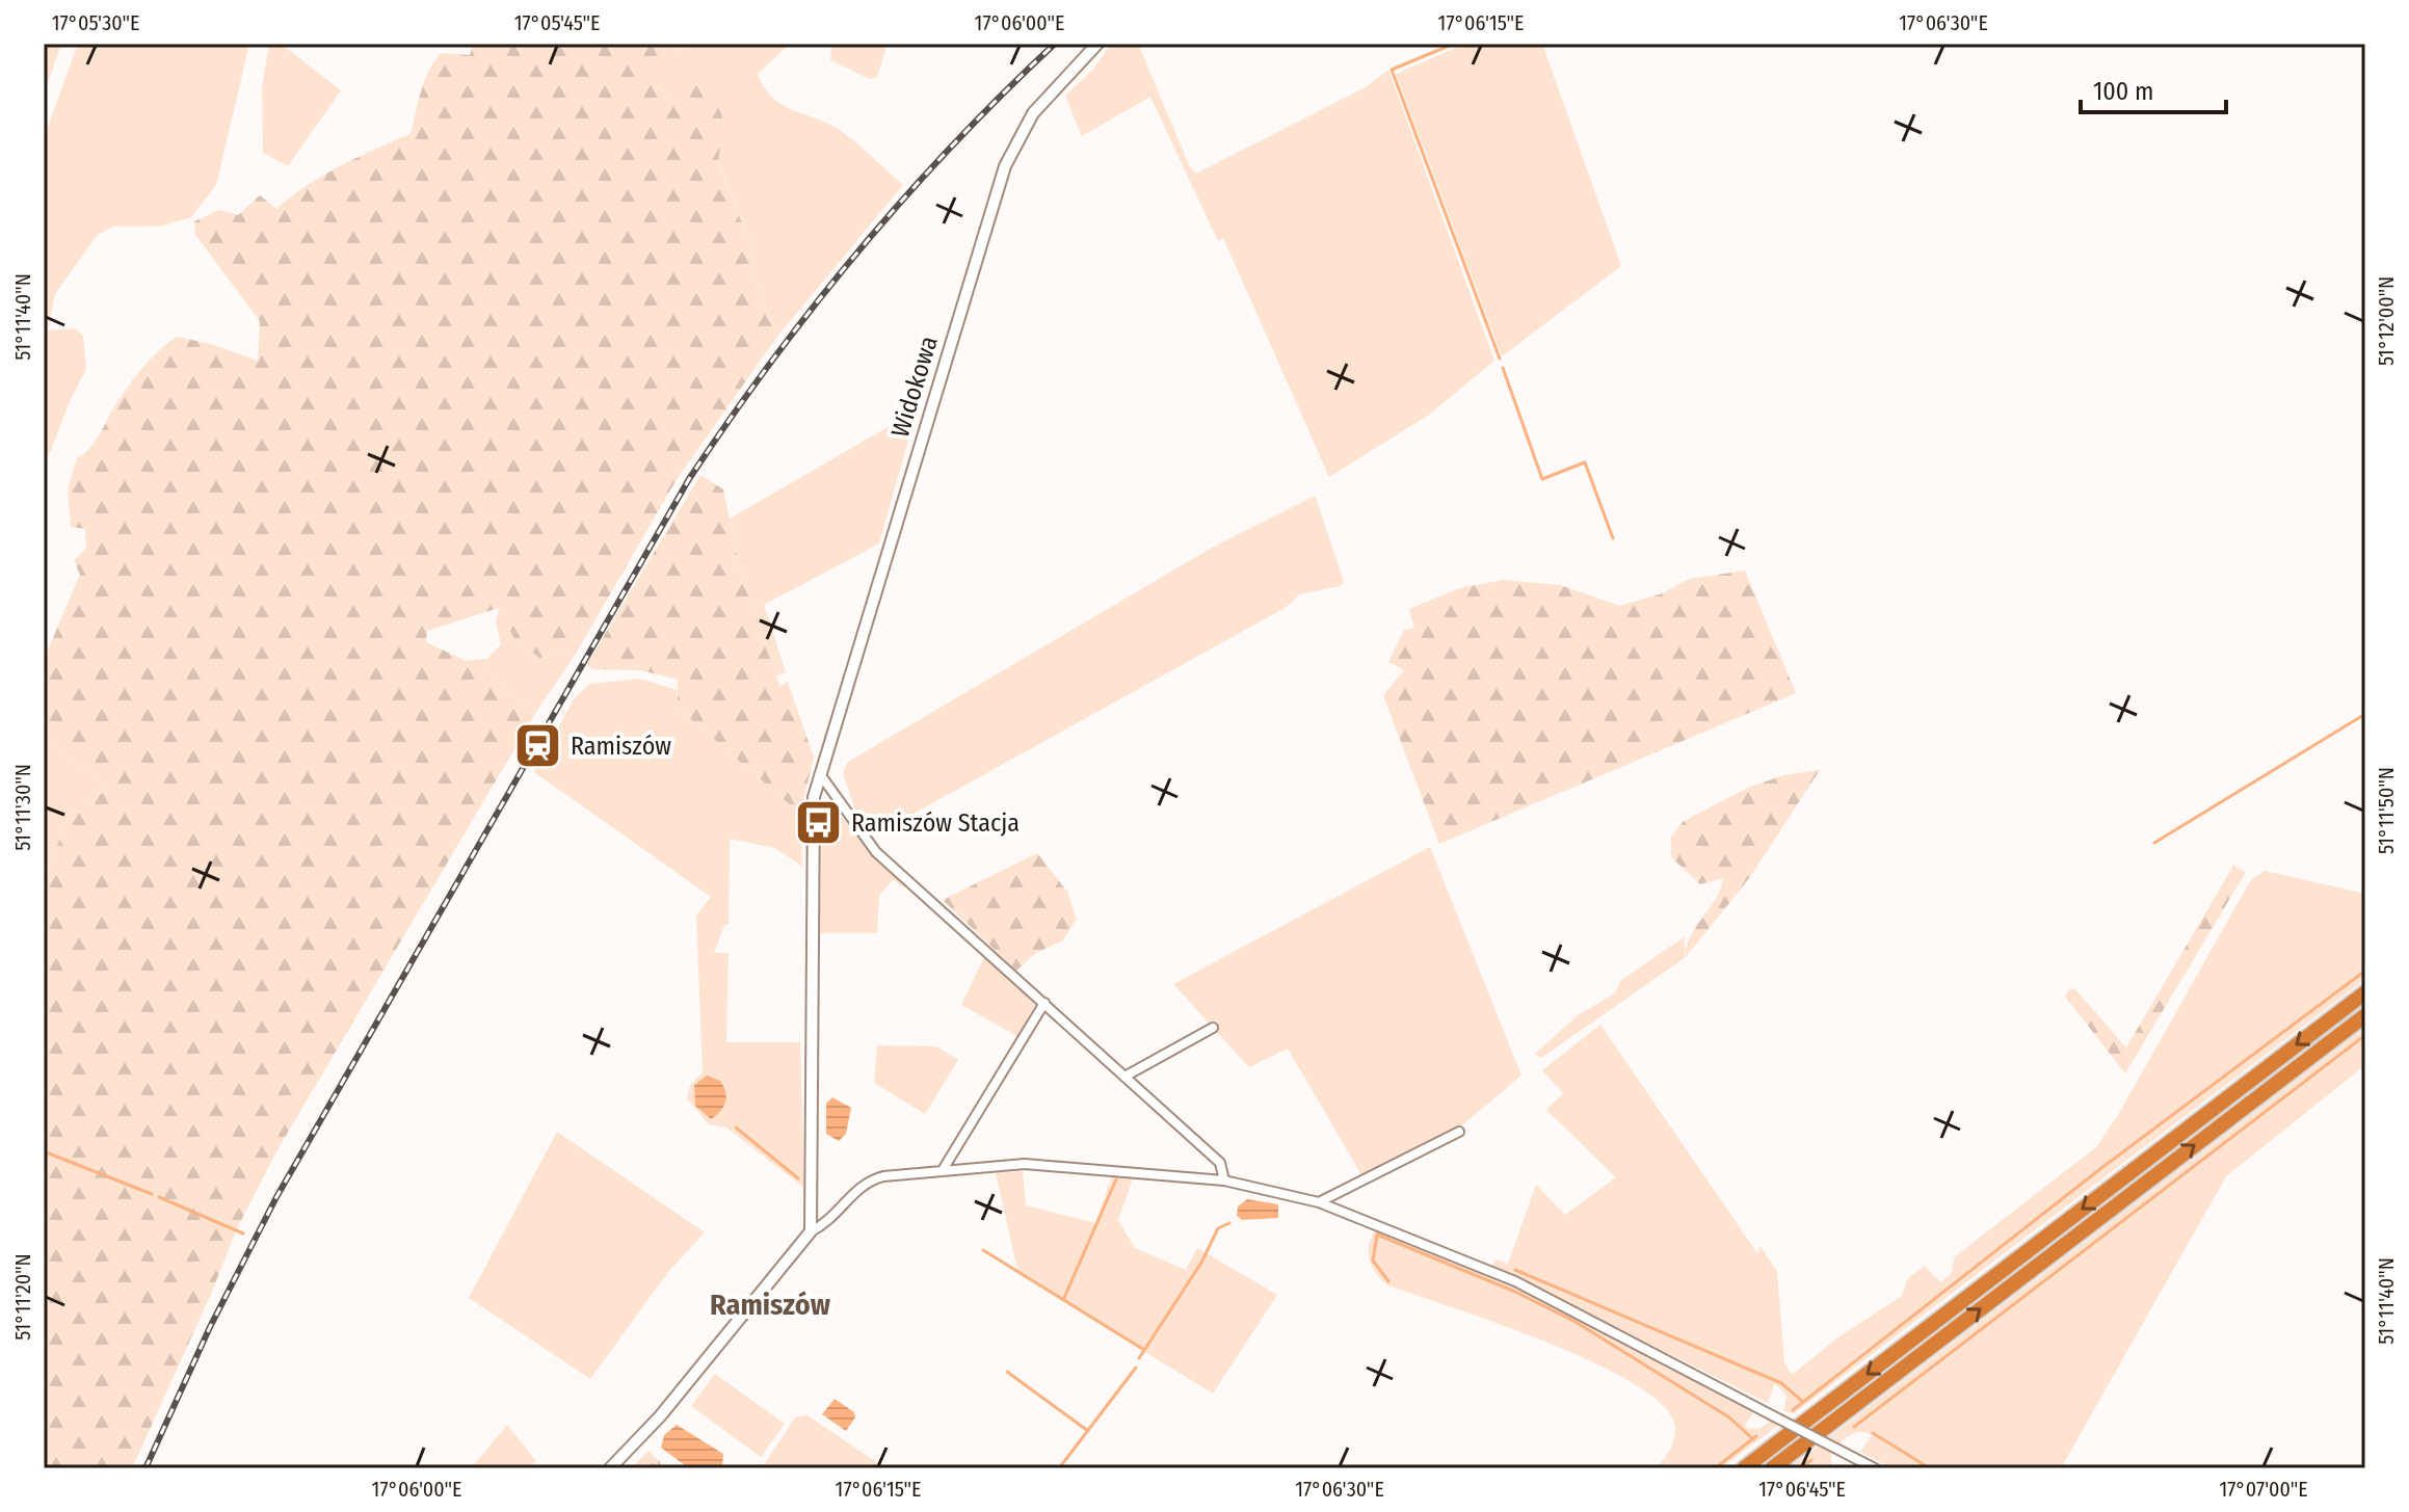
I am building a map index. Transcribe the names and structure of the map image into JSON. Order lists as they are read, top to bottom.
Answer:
{
  "streets": {
    "street": ["Widokowa"]
  },
  "districts": ["Ramiszów"],
  "places": {
    "station": ["Ramiszów"],
    "bus stop": ["Ramiszów Stacja"]
  },
  "scale_bar": "100 m",
  "coordinates": [
    "17°05'30\"E",
    "17°05'45\"E",
    "17°06'00\"E",
    "17°06'15\"E",
    "17°06'30\"E",
    "51°11'40\"N",
    "51°12'00\"N",
    "51°11'30\"N",
    "51°11'50\"N",
    "51°11'20\"N",
    "17°06'45\"E",
    "17°07'00\"E"
  ]
}
